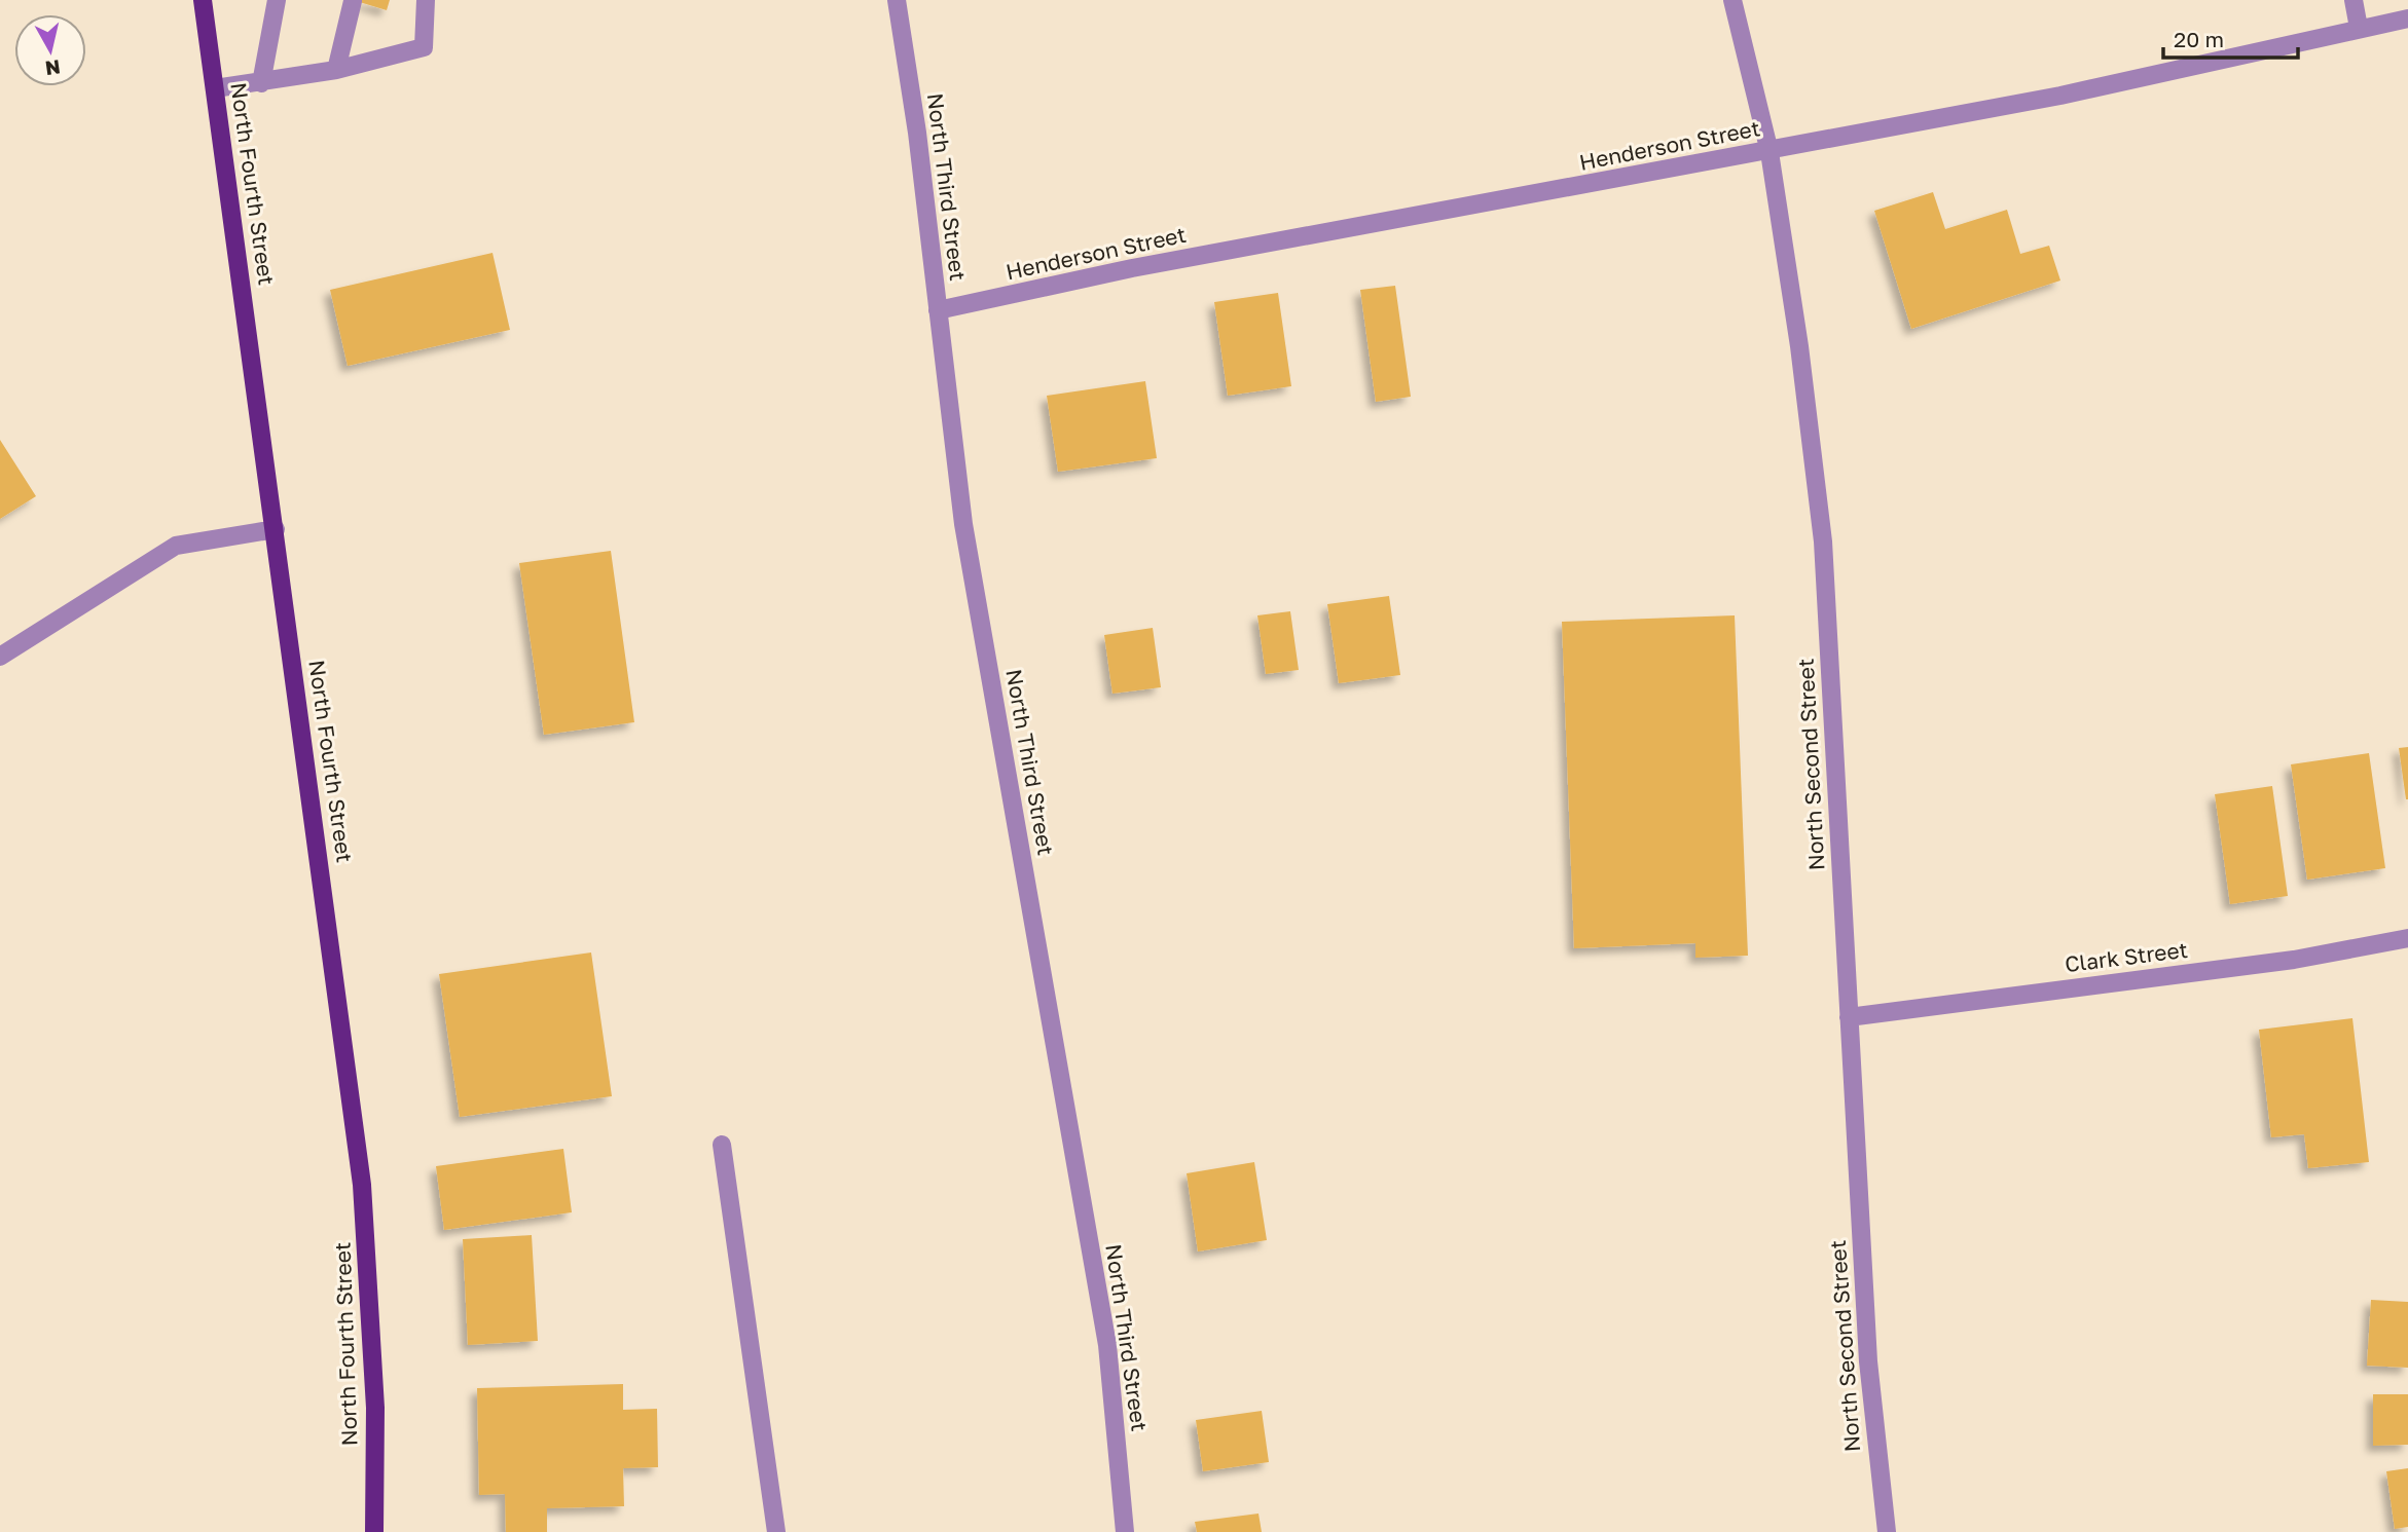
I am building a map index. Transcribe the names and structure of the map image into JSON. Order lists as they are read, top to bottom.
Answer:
{
  "streets": {
    "main road": ["North Fourth Street"],
    "street": [
      "Henderson Street",
      "North Third Street",
      "North Second Street",
      "Clark Street"
    ]
  },
  "crossings": [
    ["Henderson Street", "North Third Street"],
    ["Henderson Street", "North Second Street"],
    ["North Second Street", "Clark Street"]
  ],
  "scale_bar": "20 m",
  "north": "bottom"
}
